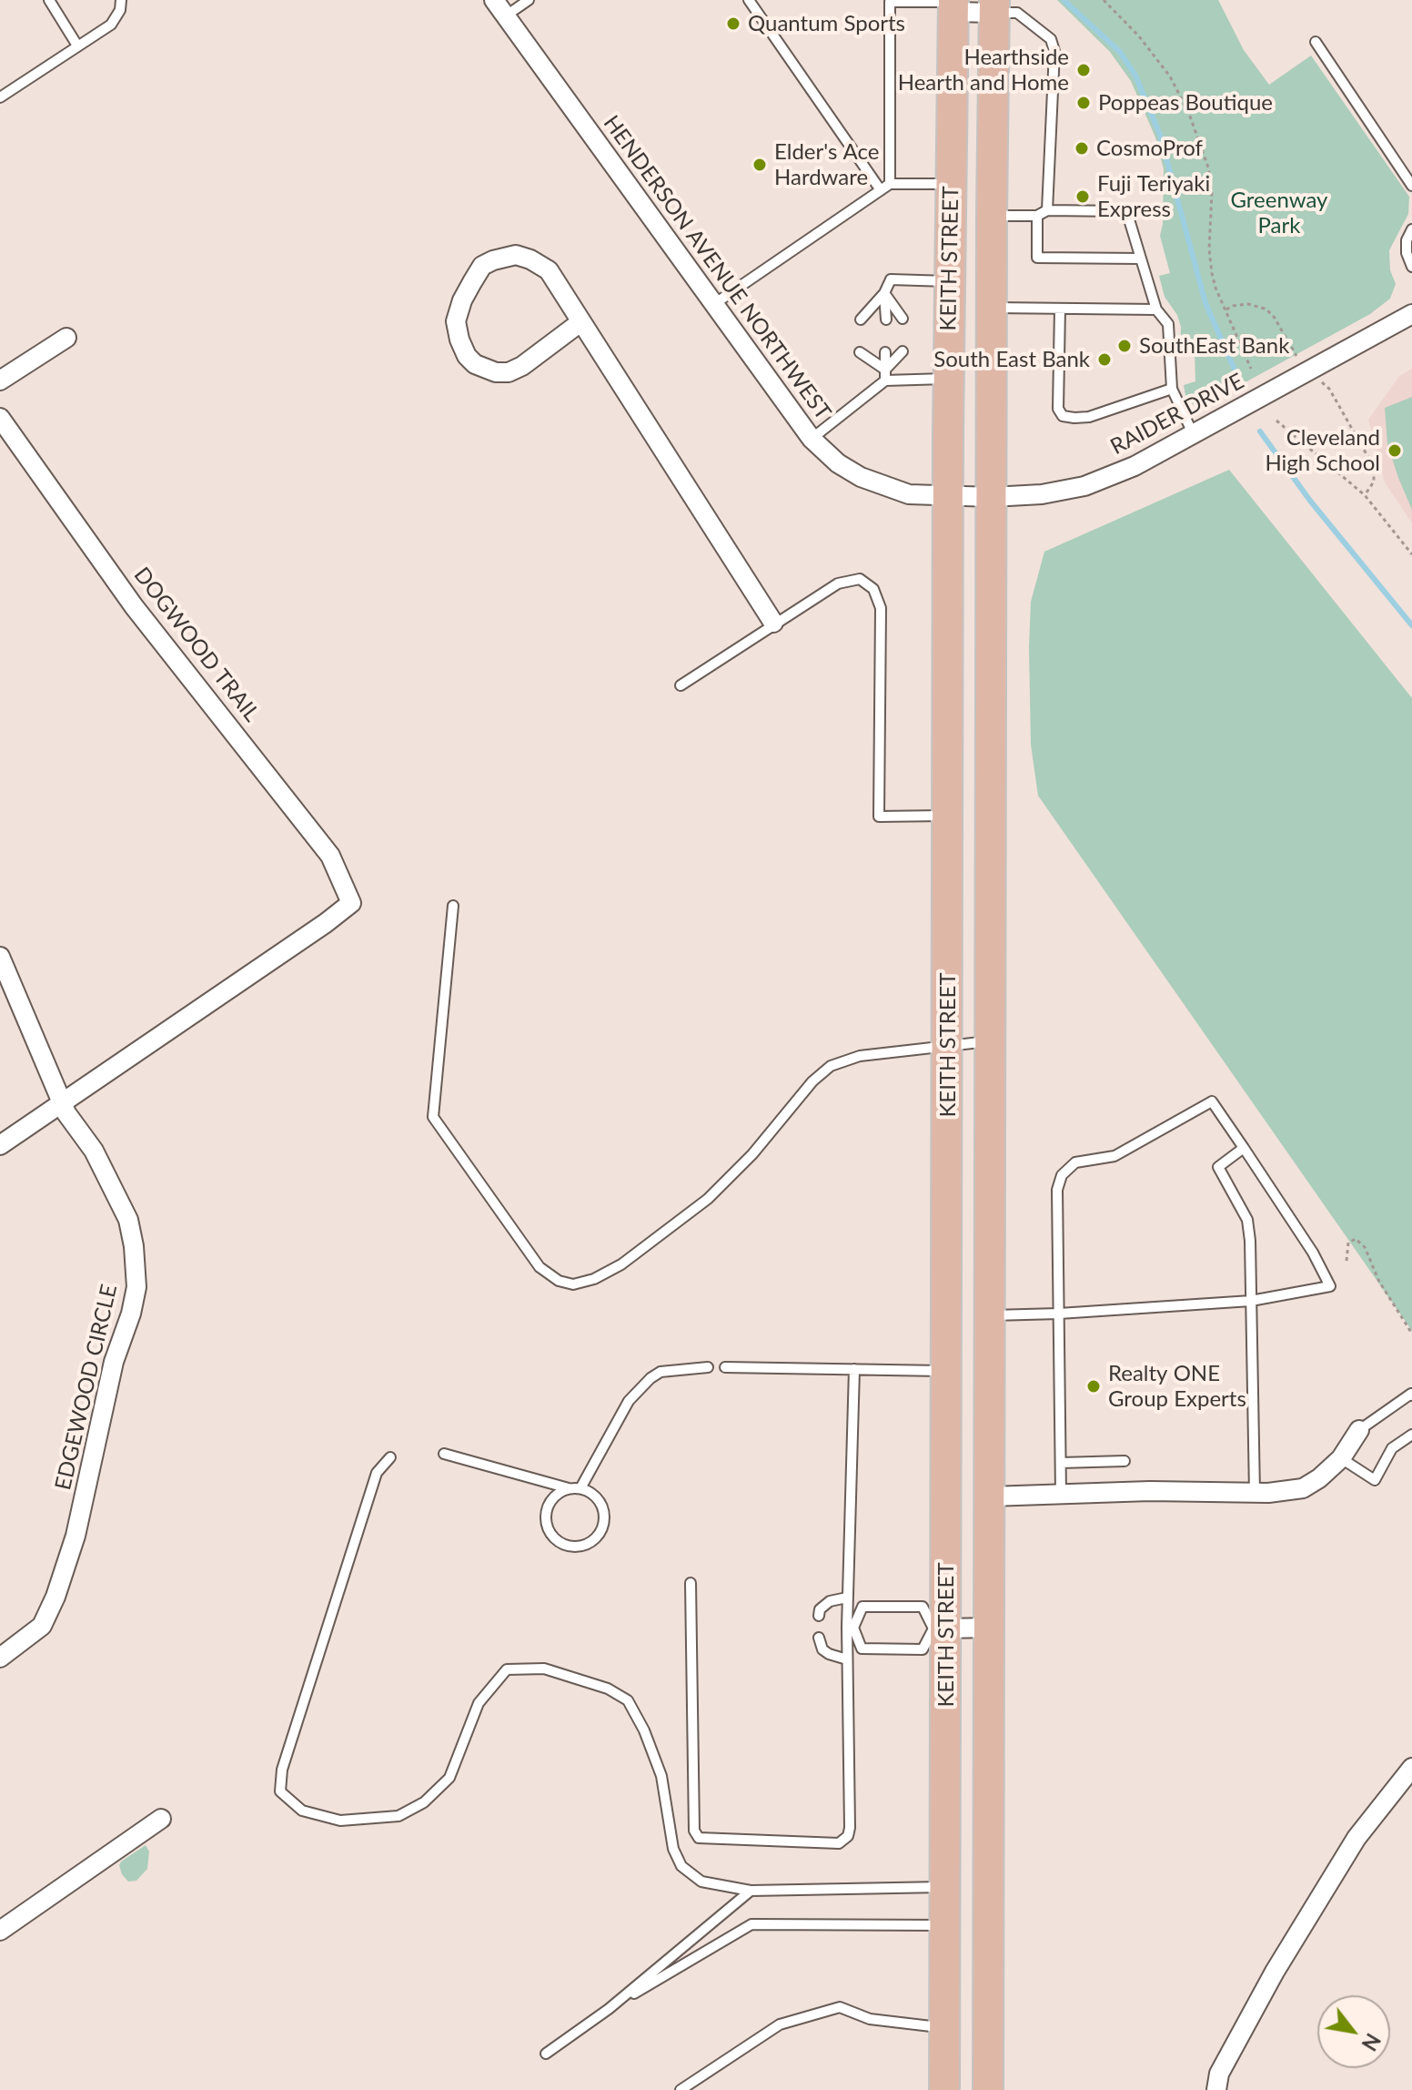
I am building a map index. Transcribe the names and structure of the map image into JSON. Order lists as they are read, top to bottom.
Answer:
{
  "streets": {
    "main road": ["KEITH STREET"],
    "street": [
      "HENDERSON AVENUE NORTHWEST",
      "RAIDER DRIVE",
      "DOGWOOD TRAIL",
      "EDGEWOOD CIRCLE"
    ]
  },
  "crossings": [
    ["KEITH STREET", "HENDERSON AVENUE NORTHWEST"],
    ["KEITH STREET", "RAIDER DRIVE"],
    ["HENDERSON AVENUE NORTHWEST", "RAIDER DRIVE"],
    ["DOGWOOD TRAIL", "EDGEWOOD CIRCLE"]
  ],
  "parks": ["Greenway Park"],
  "places": [
    "Quantum Sports",
    "Hearthside Hearth and Home",
    "Poppeas Boutique",
    "CosmoProf",
    "Elder's Ace Hardware",
    "Fuji Teriyaki Express",
    "SouthEast Bank",
    "South East Bank",
    "Cleveland High School",
    "Realty ONE Group Experts"
  ],
  "north": "bottom right"
}
